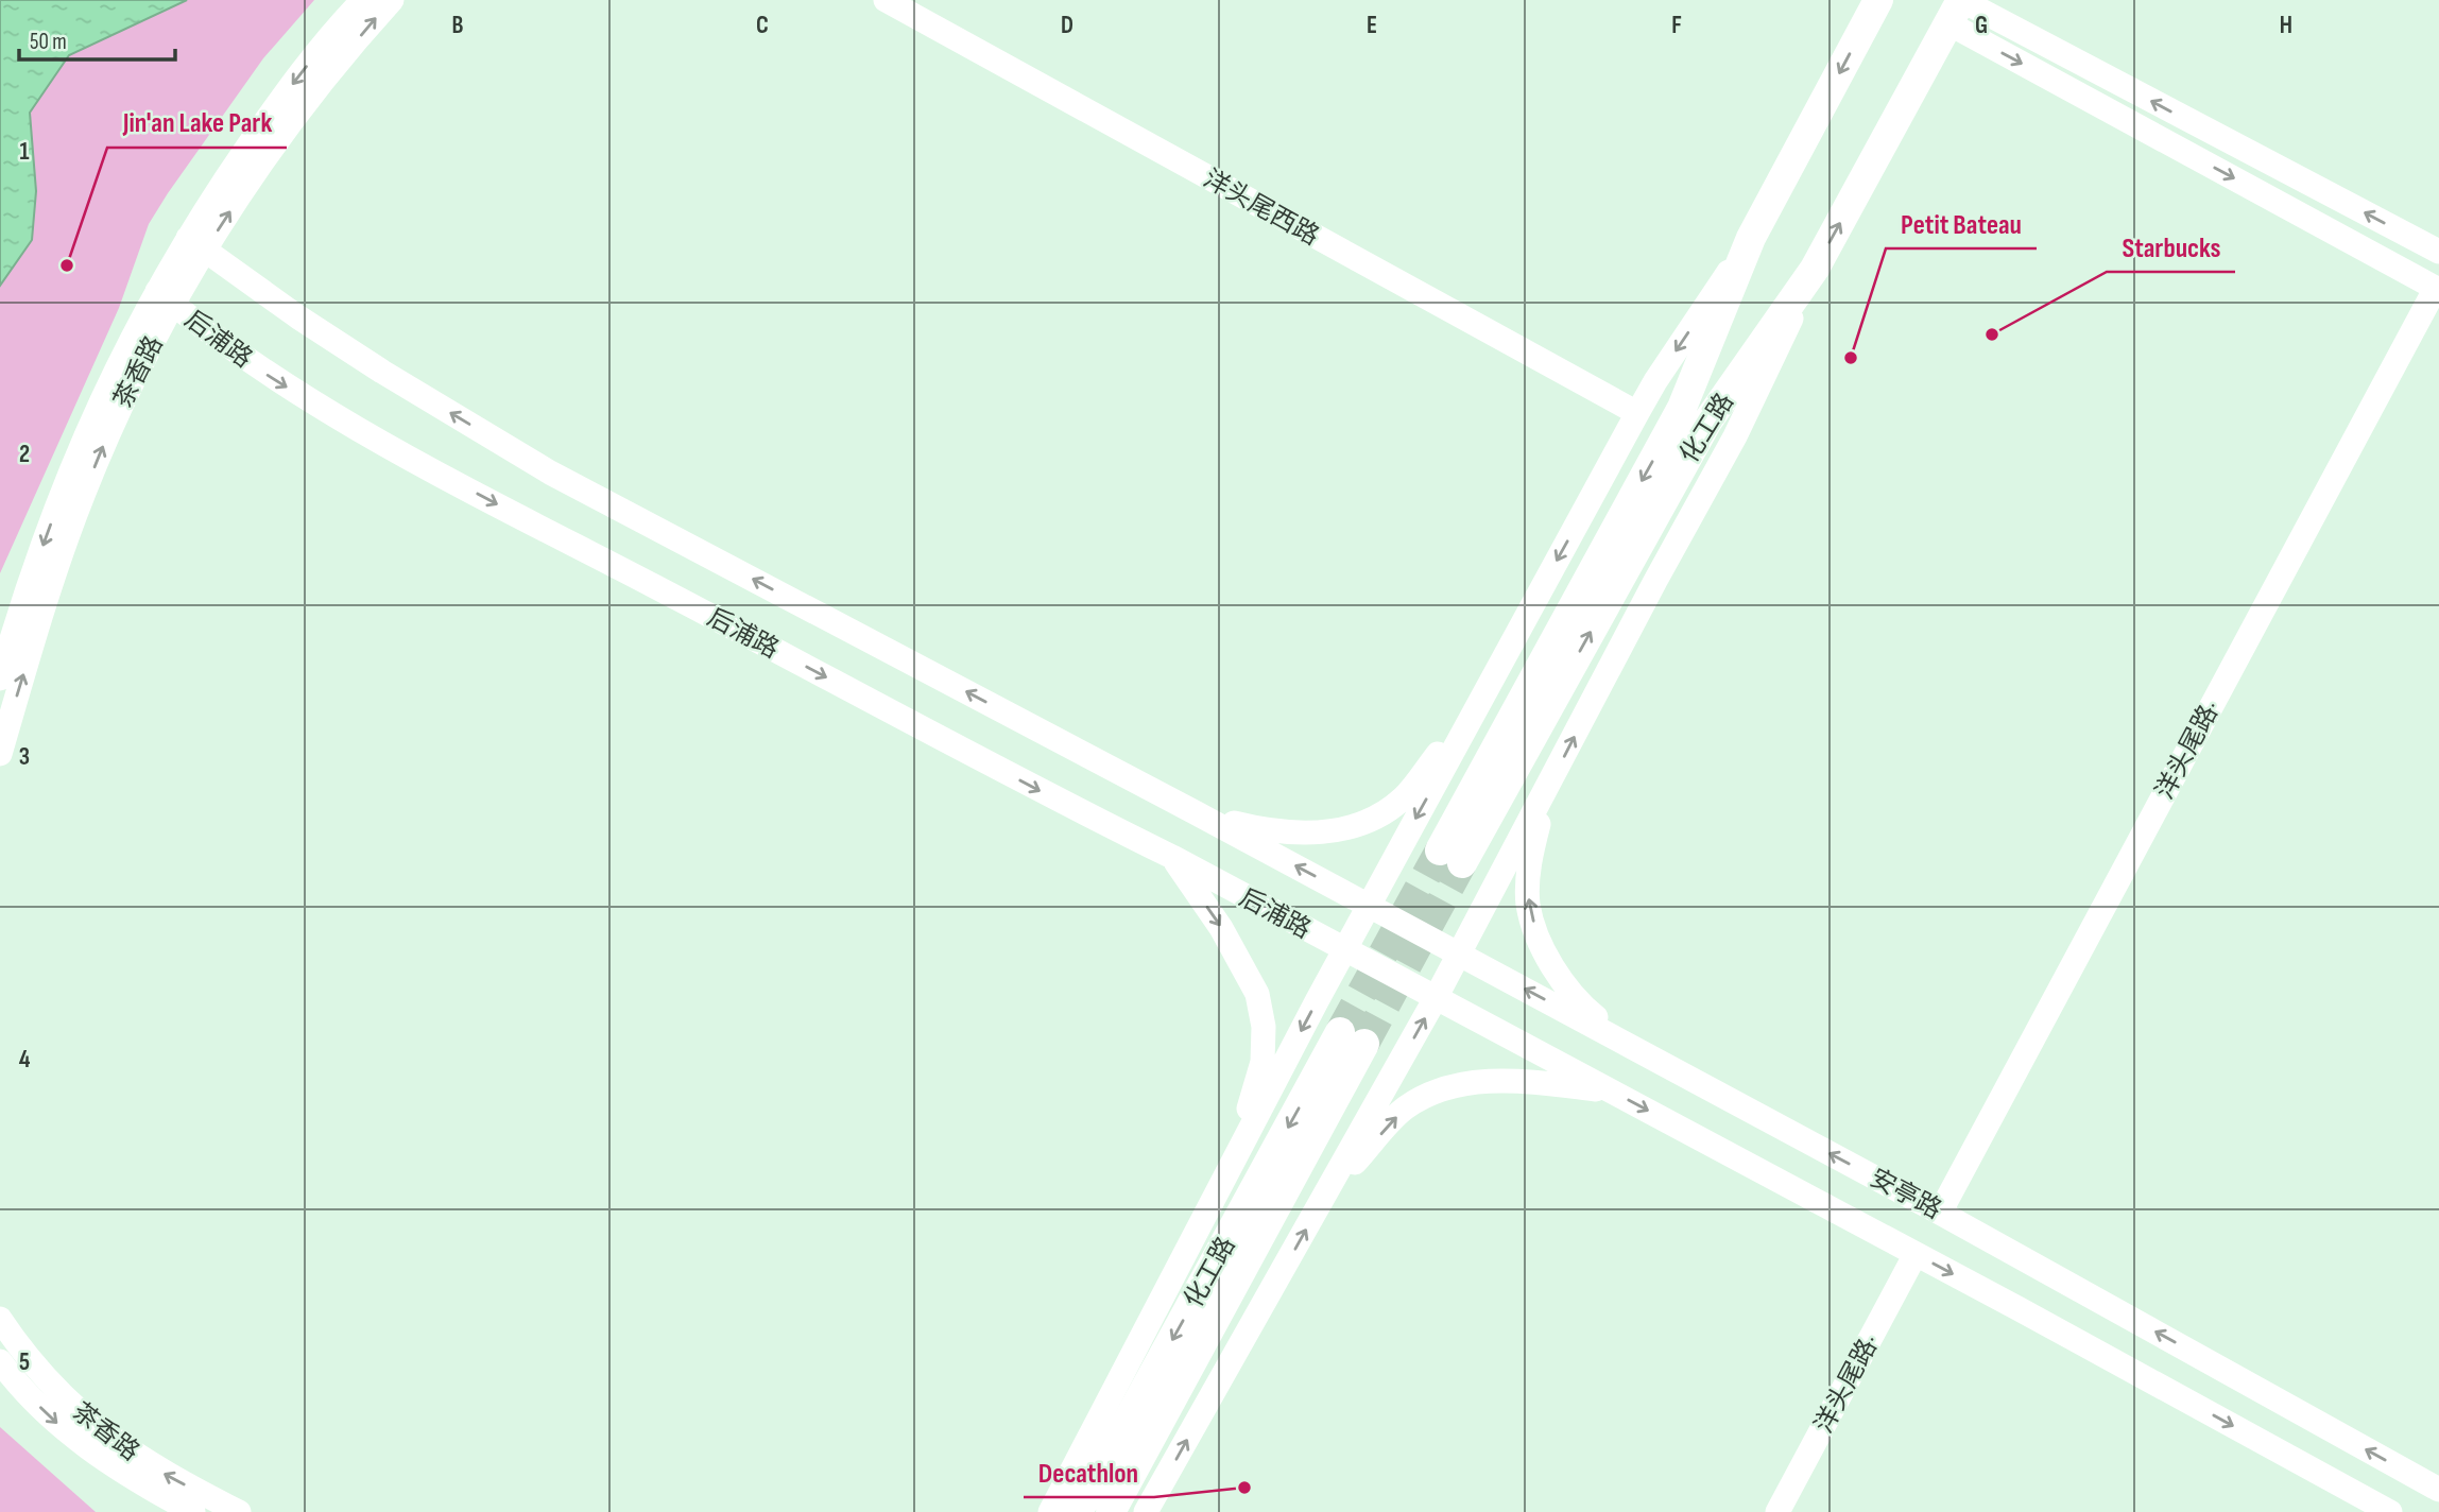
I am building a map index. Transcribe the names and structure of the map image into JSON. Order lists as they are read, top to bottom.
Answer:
{
  "streets": {
    "highway": ["化工路"],
    "main road": [
      "洋头尾西路",
      "后浦路",
      "茶香路",
      "洋头尾路·",
      "安亭路"
    ]
  },
  "crossings": [
    ["后浦路", "茶香路"],
    ["后浦路", "安亭路"],
    ["洋头尾路·", "安亭路"]
  ],
  "places": [
    "Jin'an Lake Park",
    "Starbucks",
    "Petit Bateau",
    "Decathlon"
  ],
  "scale_bar": "50 m",
  "grid": {
    "columns": [
      "B",
      "C",
      "D",
      "E",
      "F",
      "G",
      "H"
    ],
    "rows": [
      "1",
      "2",
      "3",
      "4",
      "5"
    ]
  }
}
